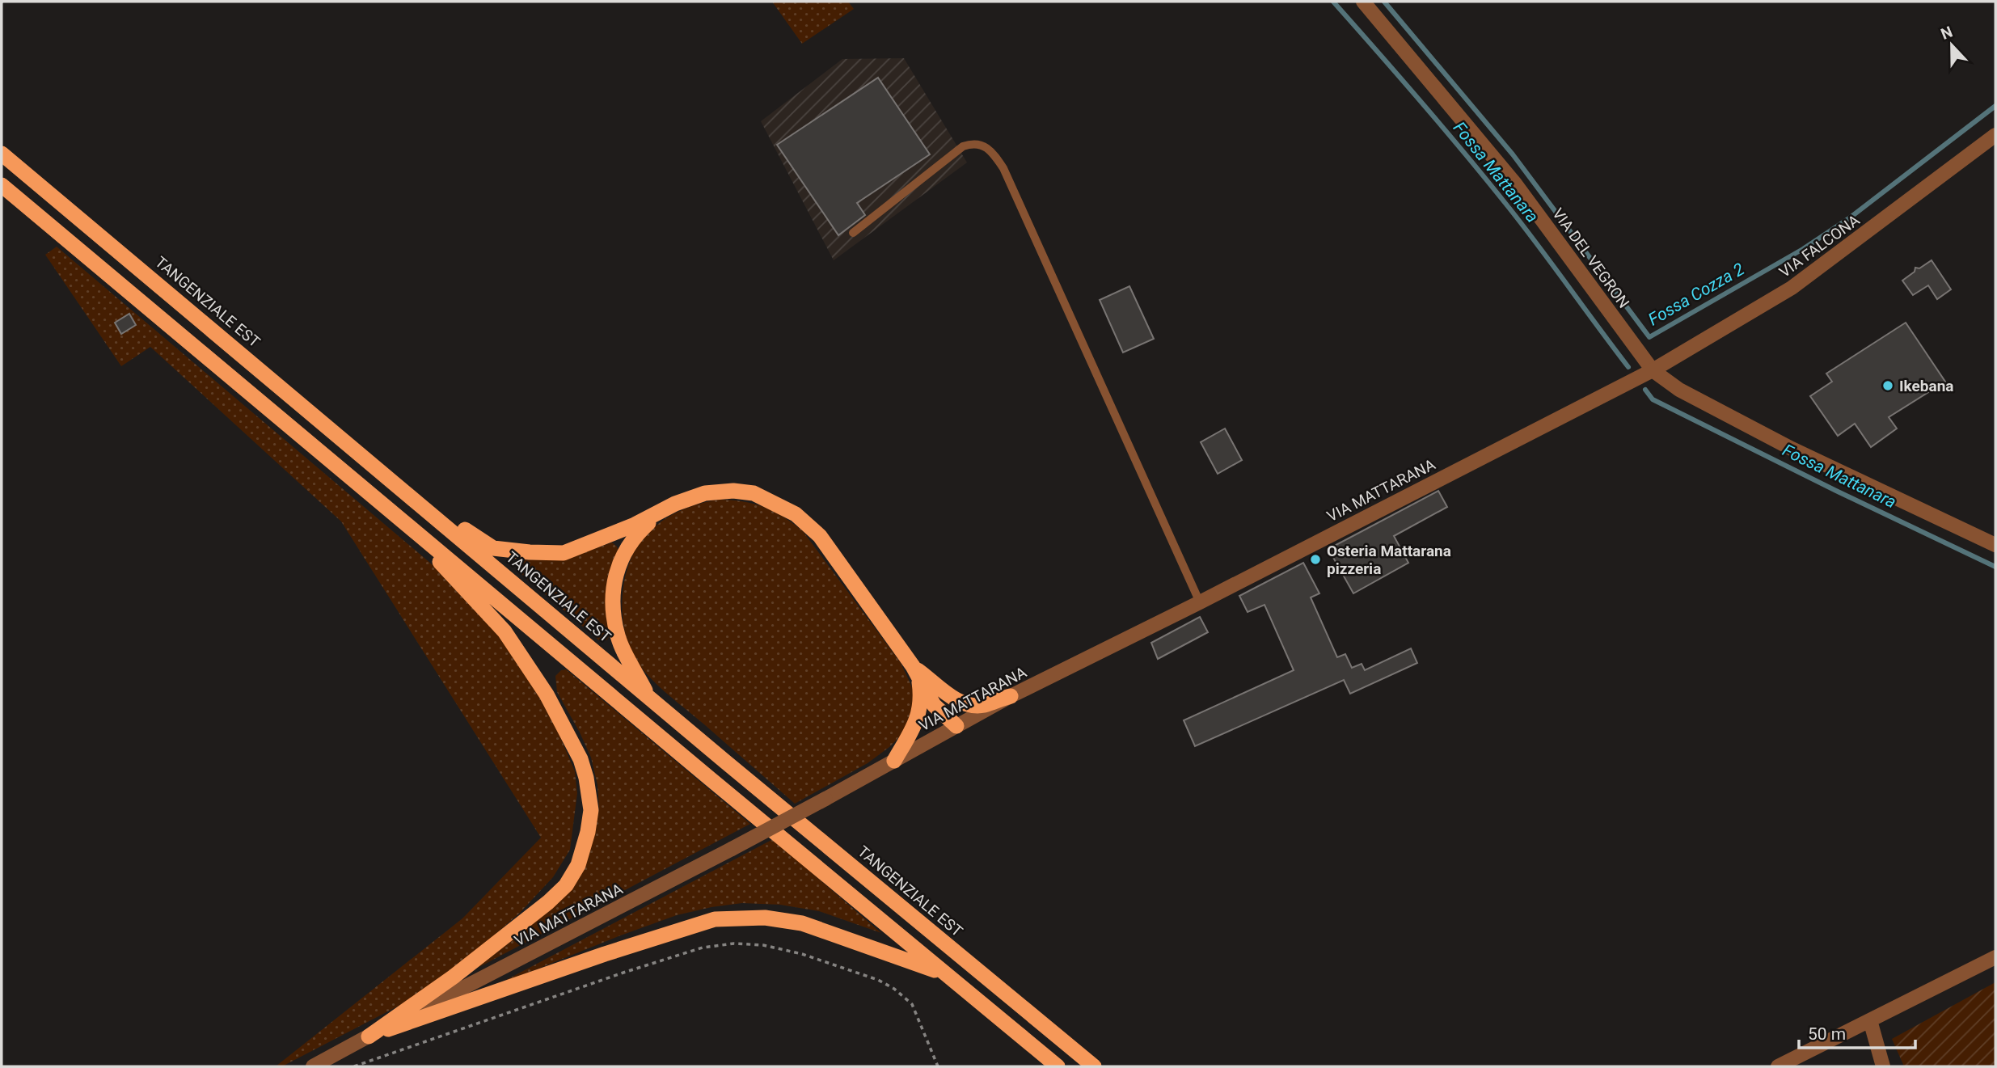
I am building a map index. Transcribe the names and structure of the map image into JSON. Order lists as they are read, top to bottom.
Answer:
{
  "streets": {
    "highway": ["TANGENZIALE EST"],
    "street": ["VIA FALCONA", "VIA DEL VEGRON", "VIA MATTARANA"]
  },
  "crossings": [
    ["VIA FALCONA", "VIA DEL VEGRON"],
    ["VIA FALCONA", "VIA MATTARANA"],
    ["VIA DEL VEGRON", "VIA MATTARANA"]
  ],
  "water": ["Fossa Mattanara", "Fossa Cozza 2"],
  "places": ["Ikebana", "Osteria Mattarana pizzeria"],
  "scale_bar": "50 m",
  "north": "top"
}
